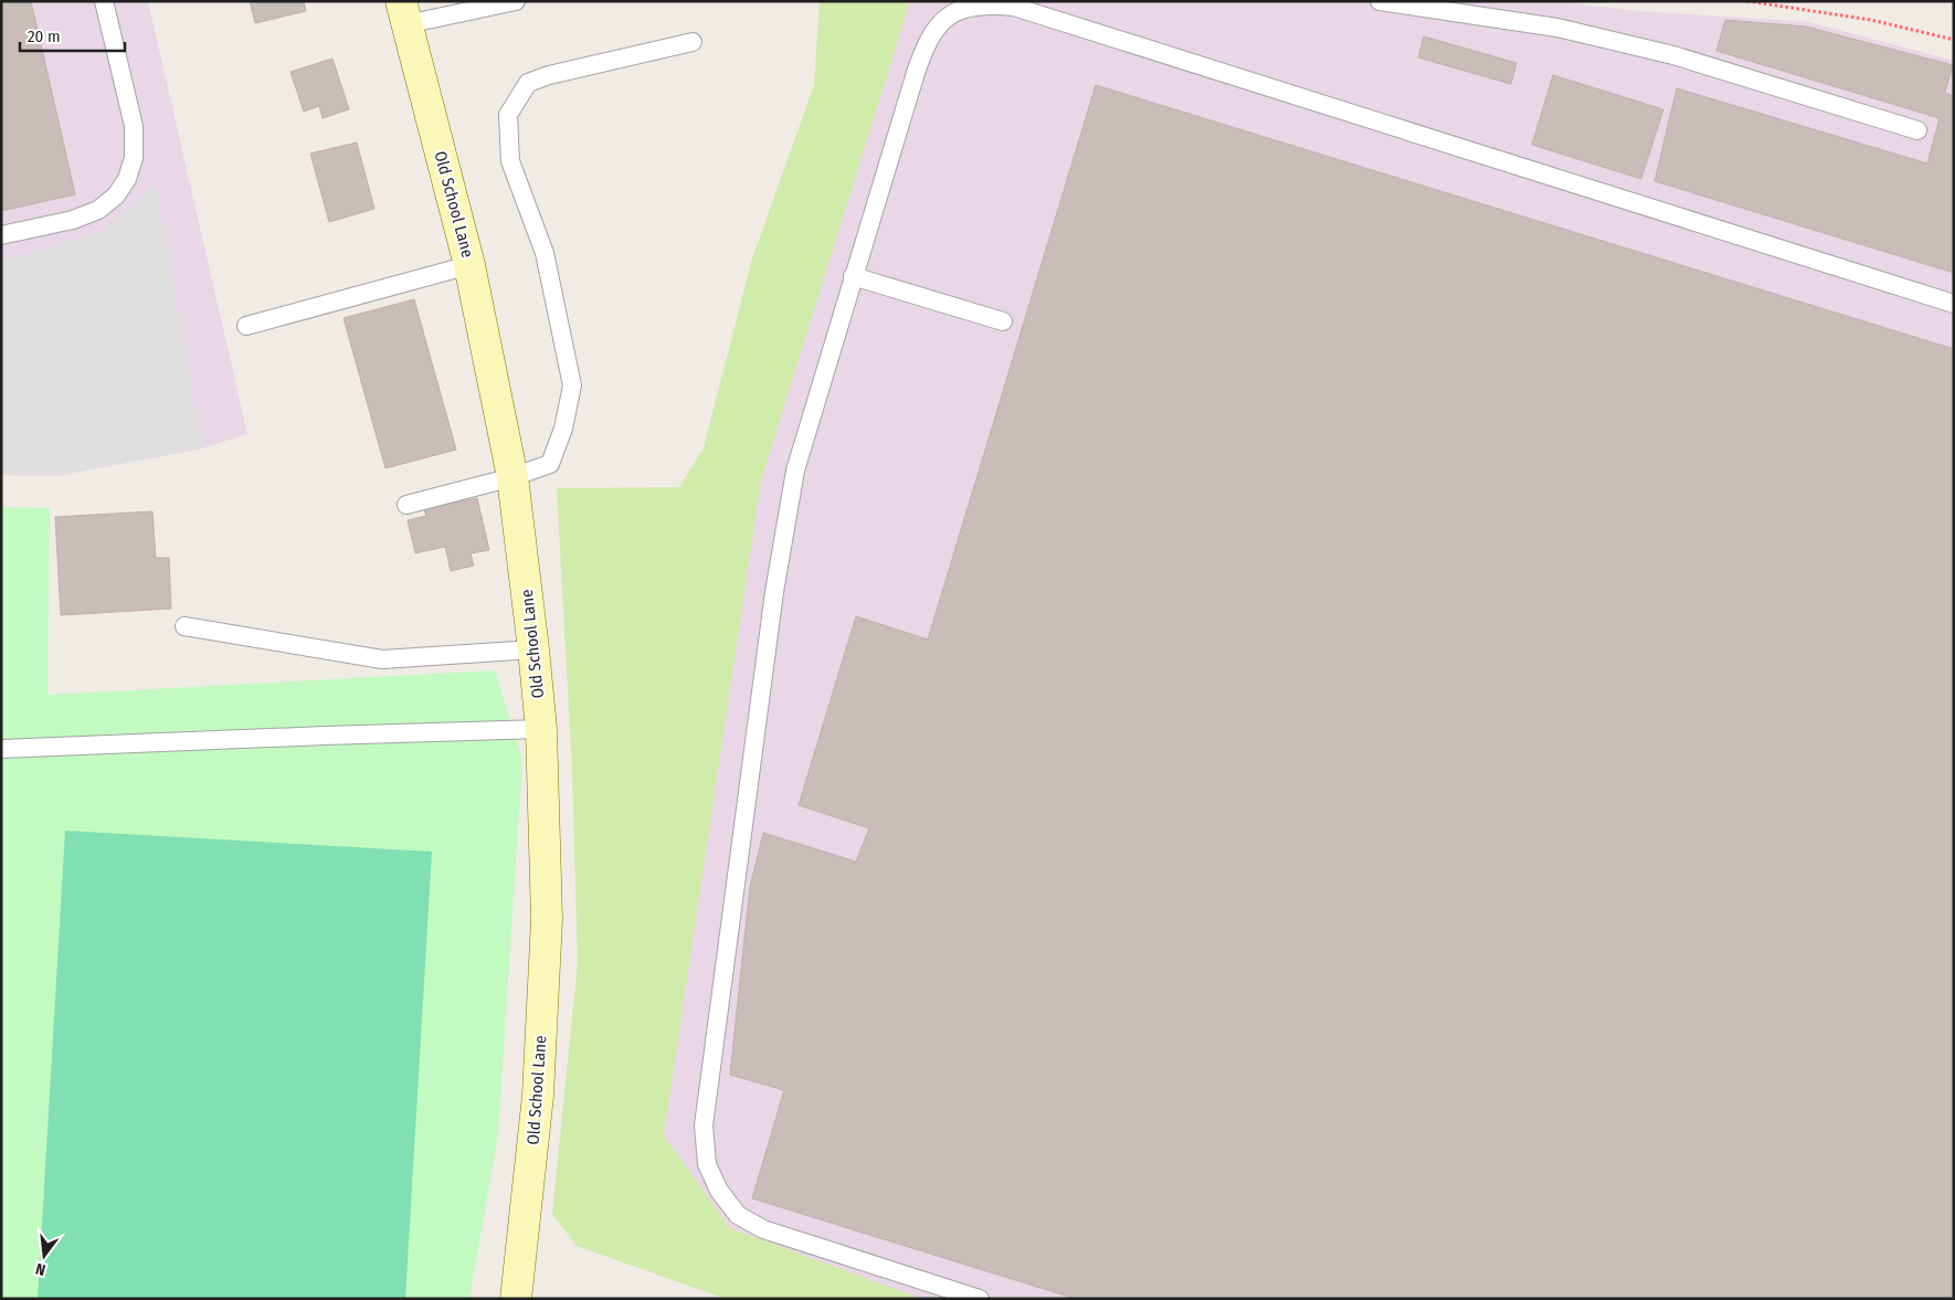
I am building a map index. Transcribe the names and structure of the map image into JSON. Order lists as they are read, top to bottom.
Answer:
{
  "streets": {
    "street": ["Old School Lane"]
  },
  "scale_bar": "20 m",
  "north": "bottom"
}
